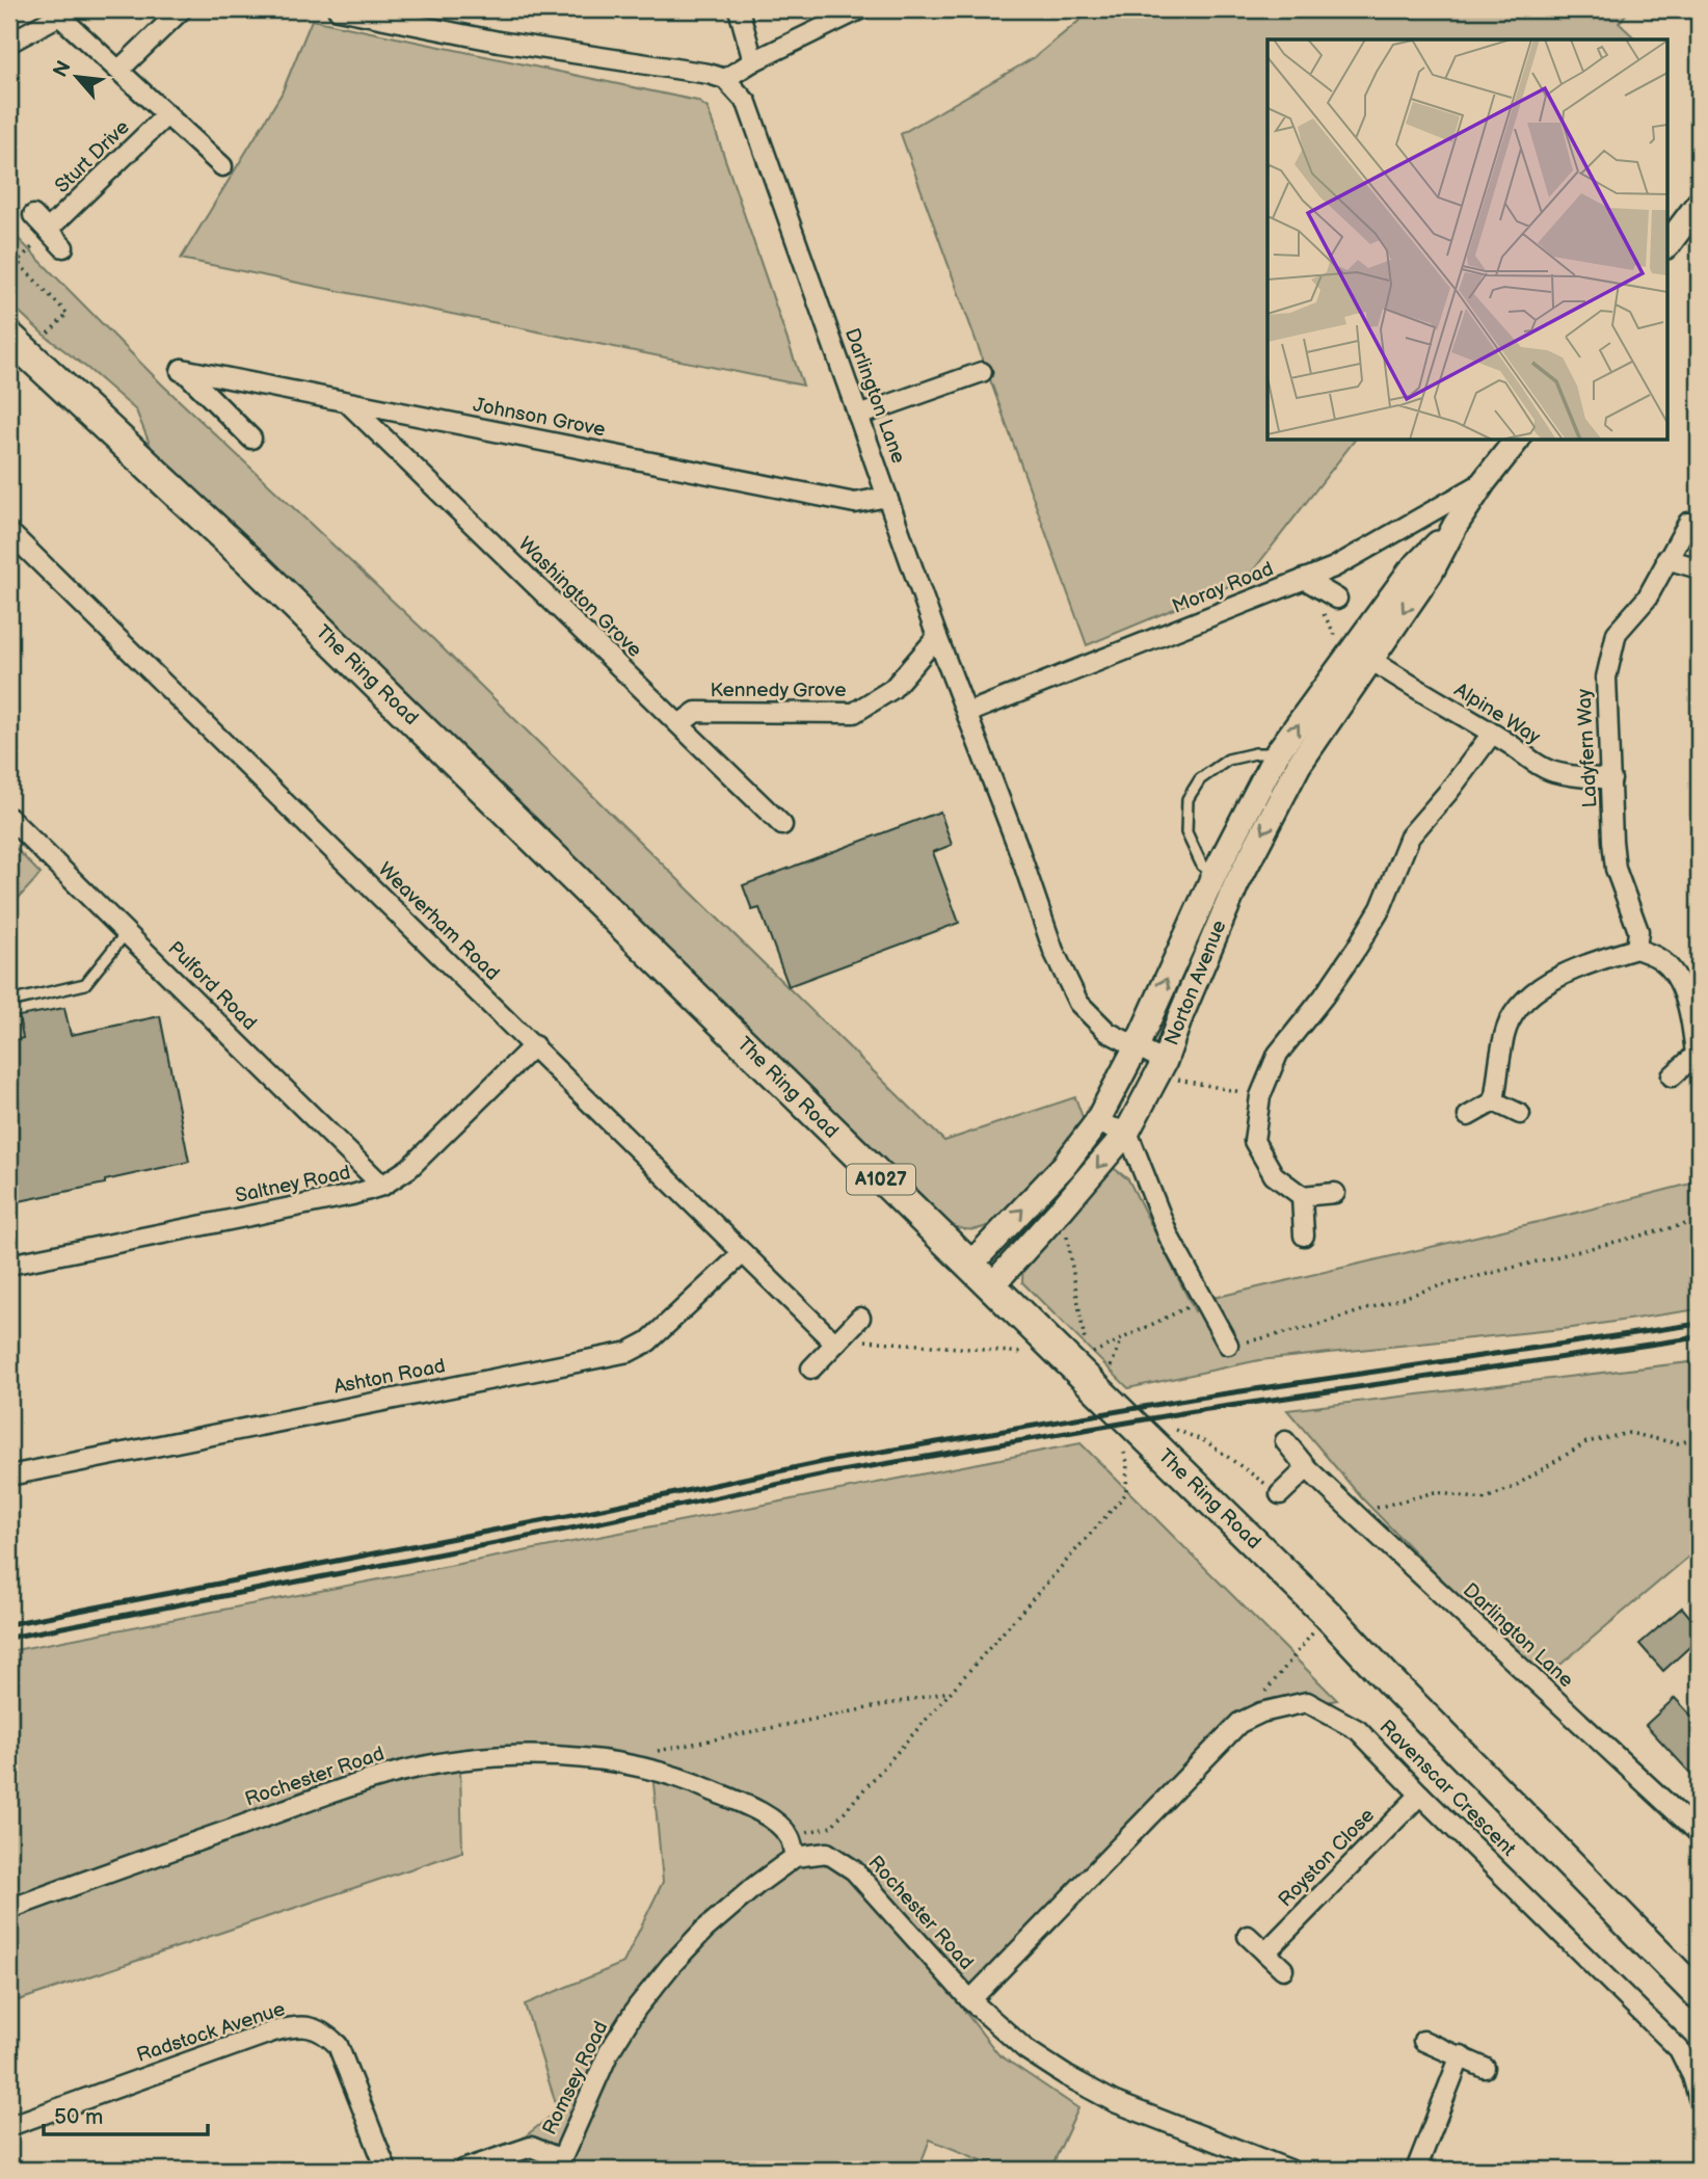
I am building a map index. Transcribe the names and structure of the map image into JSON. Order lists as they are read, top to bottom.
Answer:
{
  "streets": {
    "main road": ["The Ring Road", "A1027"],
    "street": [
      "Sturt Drive",
      "Darlington Lane",
      "Johnson Grove",
      "Moray Road",
      "Washington Grove",
      "Kennedy Grove",
      "Alpine Way",
      "Ladyfern Way",
      "Weaverham Road",
      "Norton Avenue",
      "Pulford Road",
      "Saltney Road",
      "Ashton Road",
      "Rochester Road",
      "Ravenscar Crescent",
      "Royston Close",
      "Radstock Avenue",
      "Romsey Road"
    ]
  },
  "crossings": [
    ["Darlington Lane", "Johnson Grove"],
    ["Darlington Lane", "Moray Road"],
    ["Darlington Lane", "Kennedy Grove"],
    ["Darlington Lane", "Norton Avenue"],
    ["Johnson Grove", "Washington Grove"],
    ["Moray Road", "Norton Avenue"],
    ["Washington Grove", "Kennedy Grove"],
    ["The Ring Road", "Norton Avenue"],
    ["Alpine Way", "Ladyfern Way"],
    ["Alpine Way", "Norton Avenue"],
    ["Weaverham Road", "Saltney Road"],
    ["Weaverham Road", "Ashton Road"],
    ["Pulford Road", "Saltney Road"],
    ["Rochester Road", "Ravenscar Crescent"],
    ["Rochester Road", "Romsey Road"],
    ["Ravenscar Crescent", "Royston Close"]
  ],
  "scale_bar": "50 m",
  "north": "top left"
}
